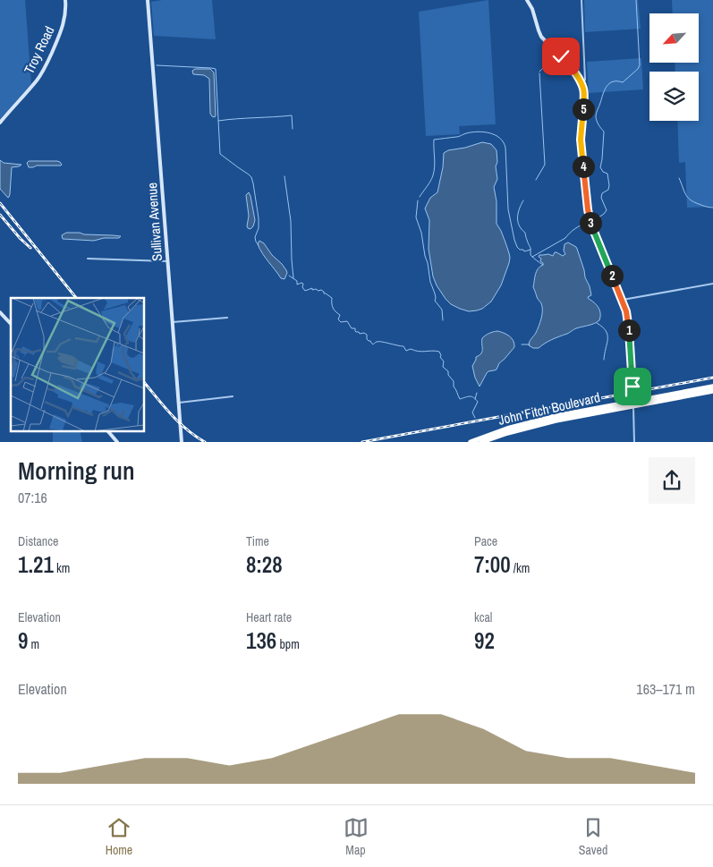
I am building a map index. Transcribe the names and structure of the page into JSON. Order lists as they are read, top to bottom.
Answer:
{
  "streets": {
    "highway": ["John Fitch Boulevard"],
    "street": ["Troy Road", "Sullivan Avenue"]
  },
  "north": "bottom left",
  "page": {
    "pins": [
      "5",
      "4",
      "3",
      "2",
      "1"
    ],
    "heading": ["Morning run", "07:16"],
    "stats": [
      ["Distance", "1.21 km"],
      ["Time", "8:28"],
      ["Pace", "7:00 /km"],
      ["Elevation", "9 m"],
      ["Heart rate", "136 bpm"],
      ["kcal", "92"]
    ],
    "chart": ["Elevation", "163–171 m"],
    "tabs": ["Home", "Map", "Saved"]
  }
}
